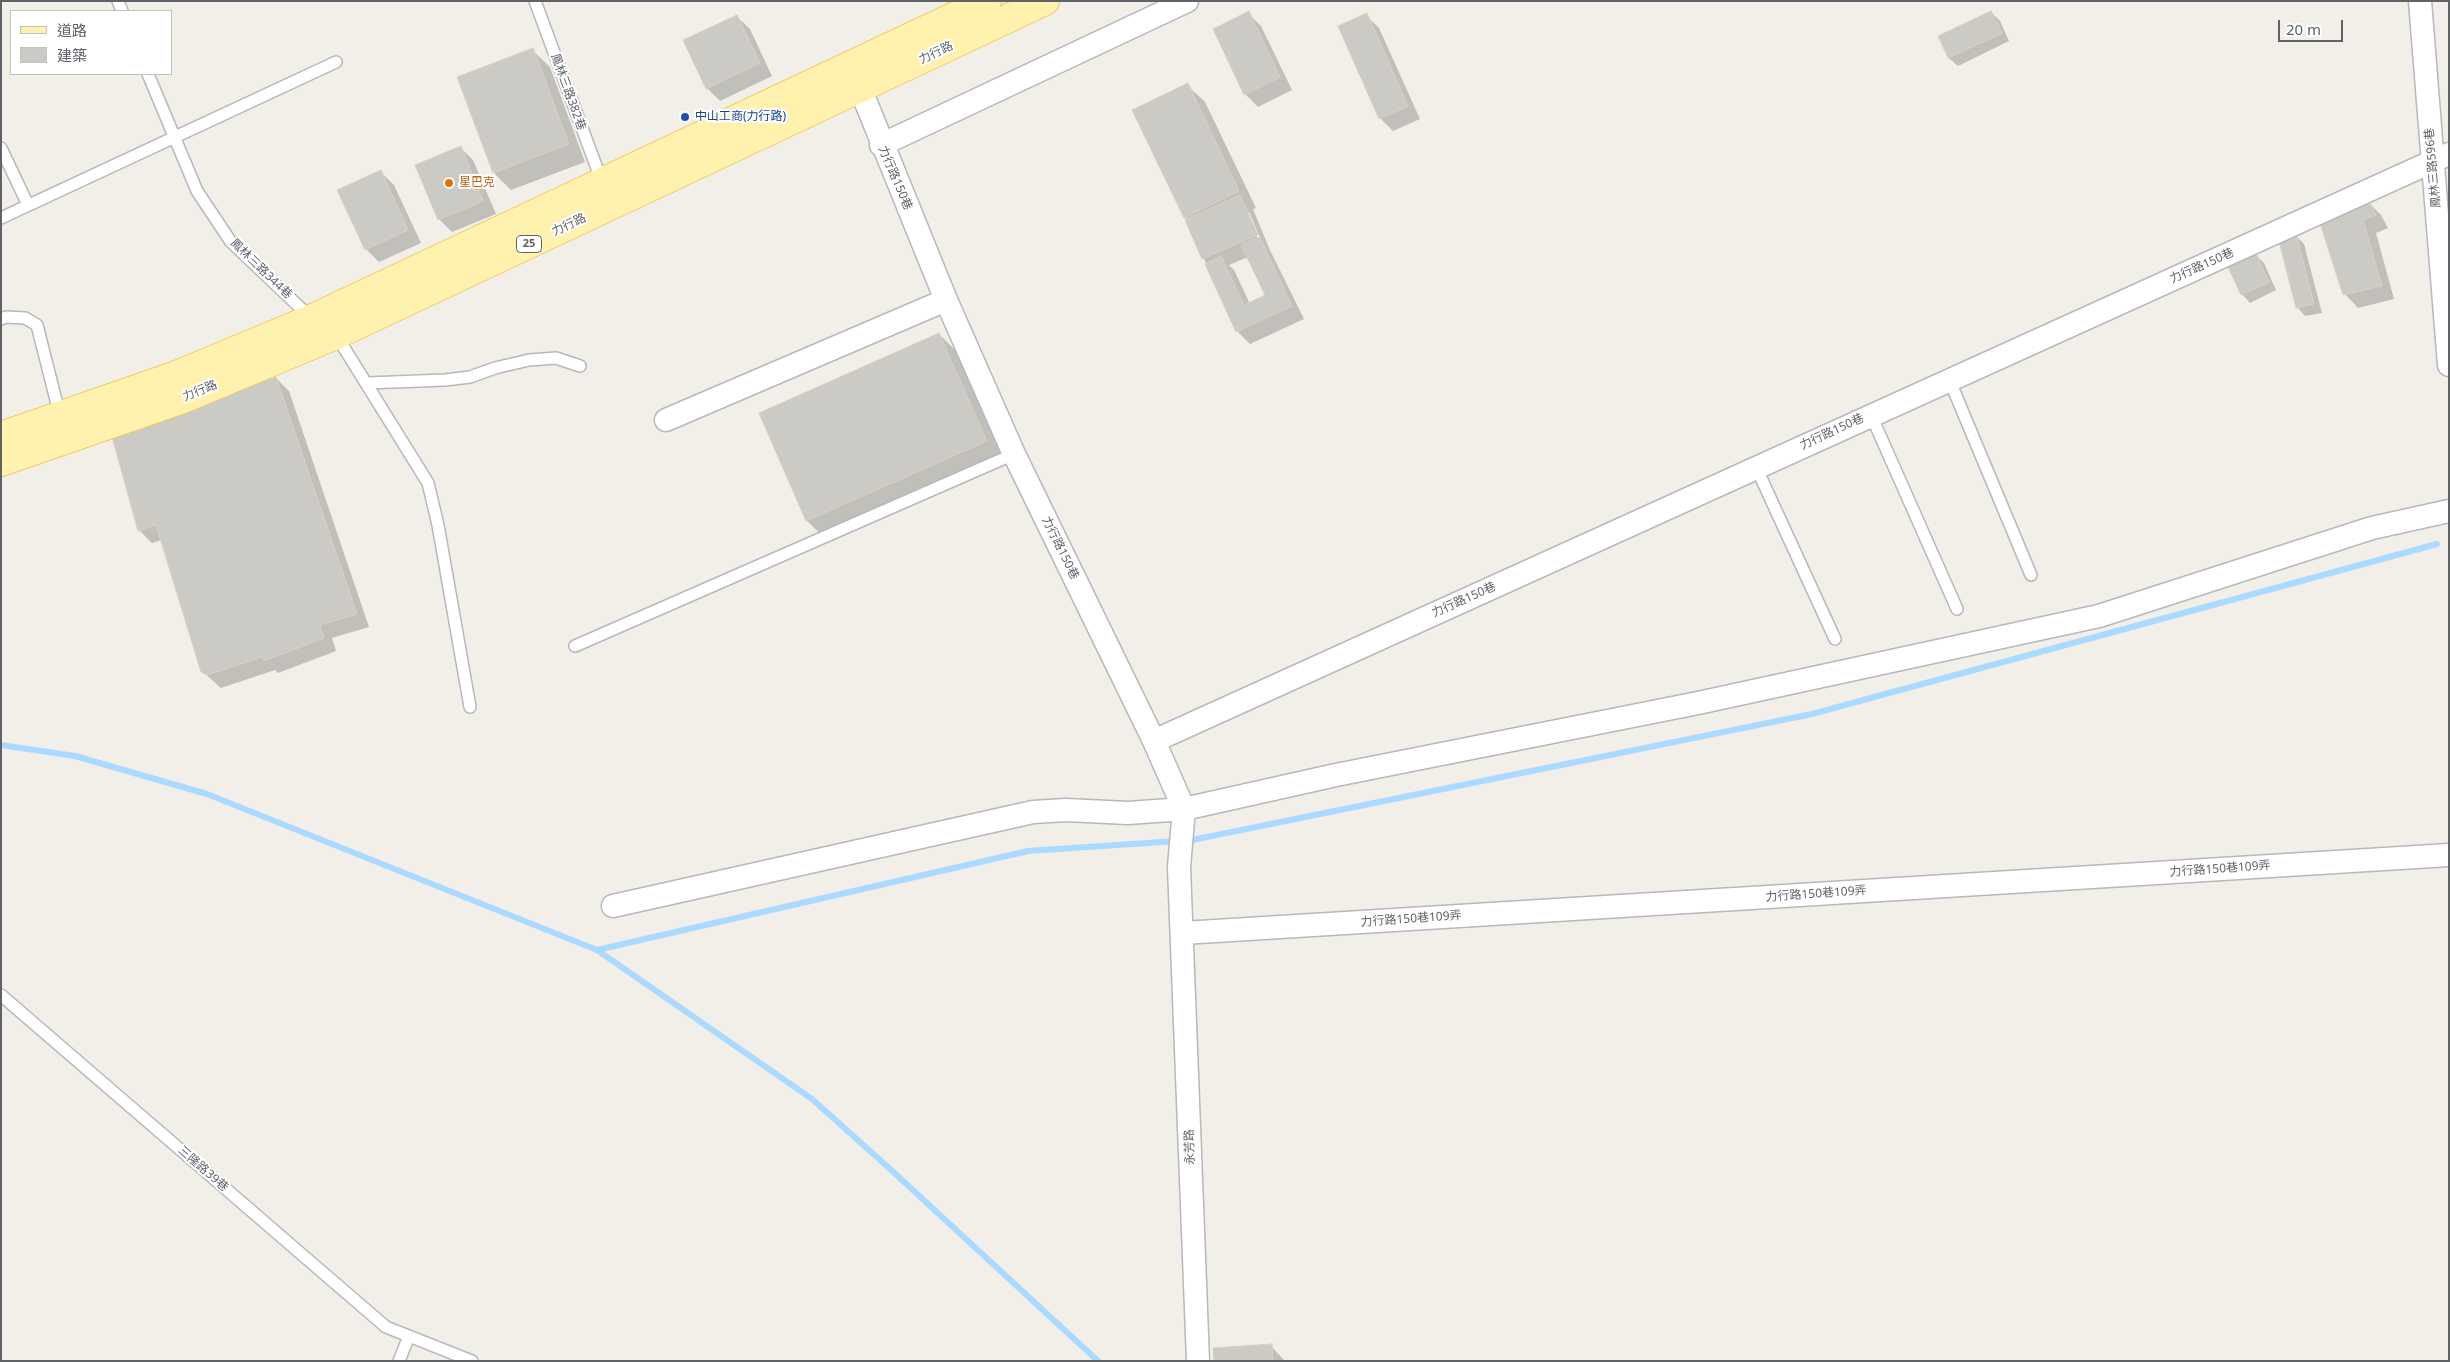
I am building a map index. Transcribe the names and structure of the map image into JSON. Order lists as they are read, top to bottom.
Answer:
{
  "streets": {
    "main road": ["力行路", "25"],
    "street": [
      "鳳林三路596巷",
      "力行路150巷",
      "力行路150巷109弄",
      "永芳路"
    ],
    "lane": ["鳳林三路382巷", "鳳林三路344巷", "三隆路39巷"]
  },
  "crossings": [
    ["力行路", "鳳林三路382巷"],
    ["力行路", "力行路150巷"],
    ["力行路", "鳳林三路344巷"],
    ["鳳林三路596巷", "力行路150巷"],
    ["力行路150巷109弄", "永芳路"]
  ],
  "places": ["中山工商(力行路)", "星巴克"],
  "legend": ["道路", "建築"],
  "scale_bar": "20 m"
}
